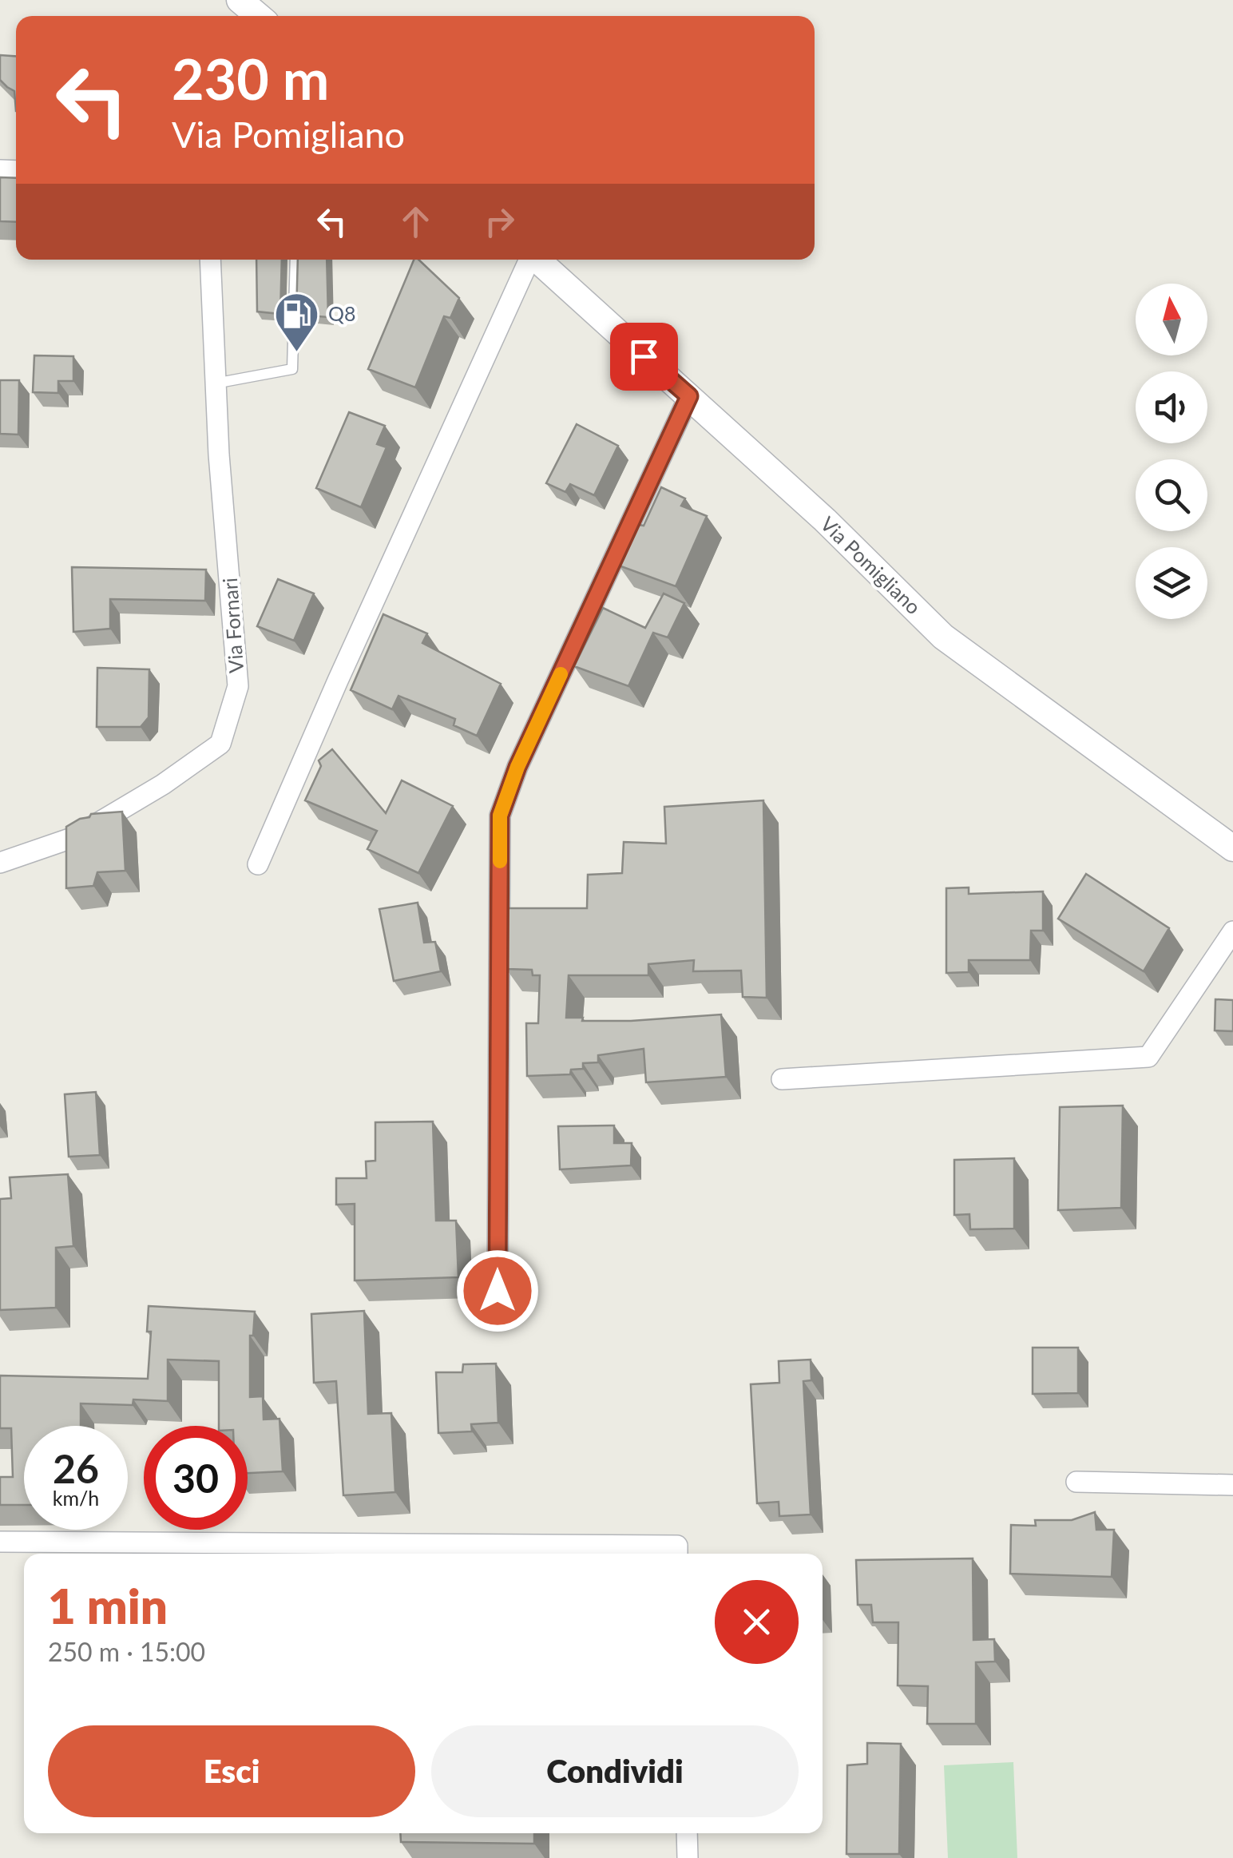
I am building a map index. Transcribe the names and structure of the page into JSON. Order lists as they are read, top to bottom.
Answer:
{
  "streets": {
    "street": ["Via Pomigliano", "Via Fornari"]
  },
  "places": {
    "fuel station": ["Q8"]
  },
  "north": "top",
  "page": {
    "turn": ["230 m", "Via Pomigliano"],
    "speed": "26 km/h",
    "limit": "30",
    "heading": ["1 min", "250 m · 15:00"],
    "buttons": ["Esci", "Condividi"]
  }
}
